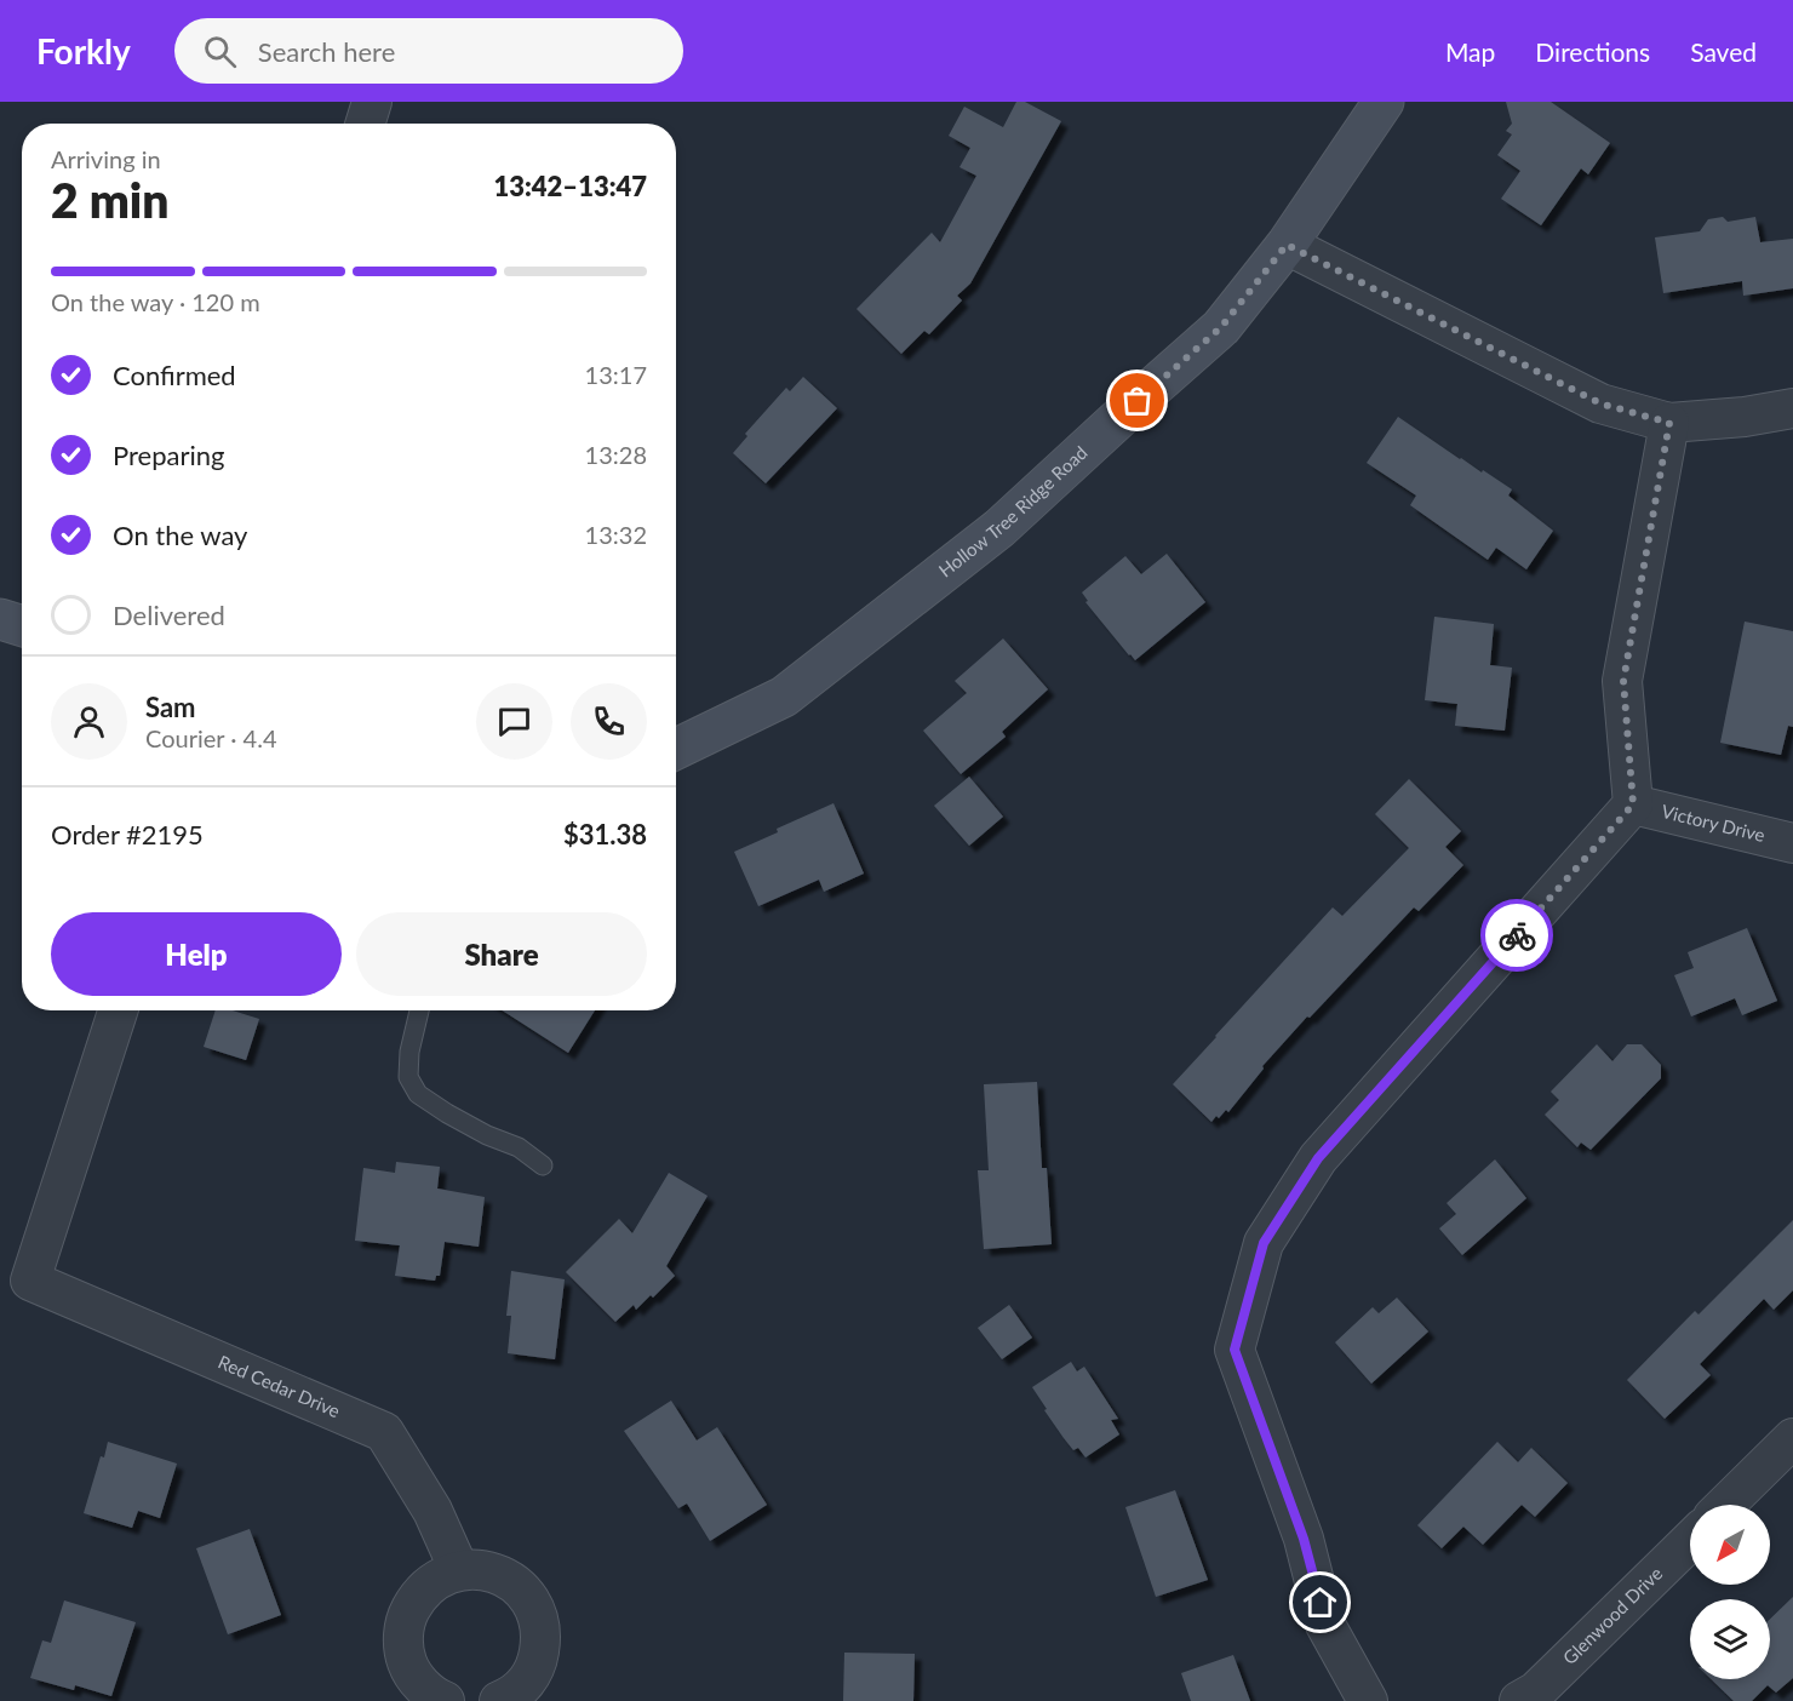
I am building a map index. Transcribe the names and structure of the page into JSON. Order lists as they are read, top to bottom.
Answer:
{
  "streets": {
    "main road": ["Hollow Tree Ridge Road"],
    "street": ["Victory Drive", "Red Cedar Drive", "Glenwood Drive"]
  },
  "north": "bottom left",
  "page": {
    "header": "Forkly",
    "search": "Search here",
    "nav": ["Map", "Directions", "Saved"],
    "heading": ["2 min", "Arriving in", "13:42–13:47"],
    "panel": [
      "Sam",
      "Courier · 4.4",
      "Order #2195",
      "$31.38"
    ],
    "bar": "On the way · 120 m",
    "list": [
      ["Confirmed", "13:17"],
      ["Preparing", "13:28"],
      ["On the way", "13:32"],
      "Delivered"
    ],
    "buttons": ["Help", "Share"]
  }
}
